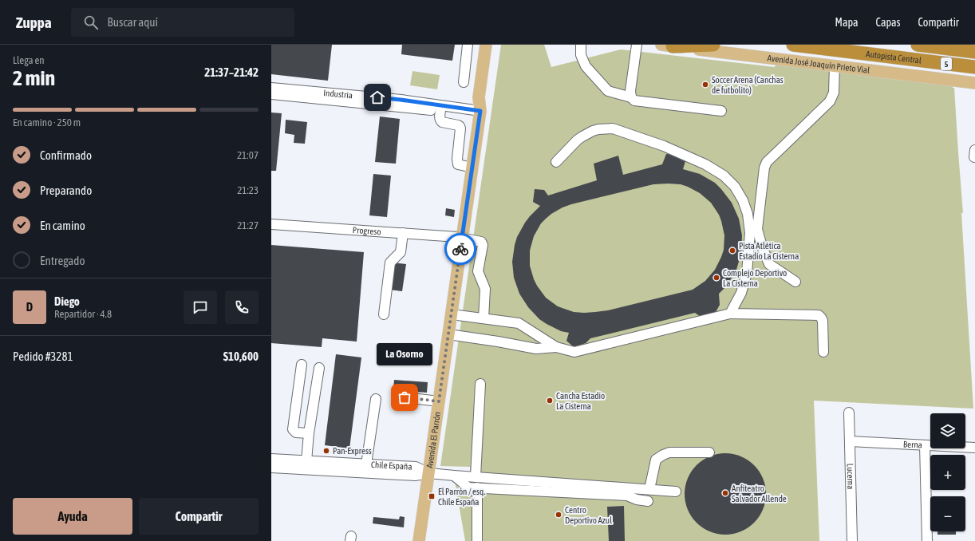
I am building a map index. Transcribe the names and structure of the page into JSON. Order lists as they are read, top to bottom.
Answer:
{
  "streets": {
    "highway": ["Autopista Central", "5"],
    "main road": ["Avenida José Joaquín Prieto Vial", "Avenida El Parrón"],
    "street": [
      "Industria",
      "Progreso",
      "Berna",
      "Chile España",
      "Lucerna"
    ]
  },
  "crossings": [
    ["Industria", "Avenida El Parrón"],
    ["Progreso", "Avenida El Parrón"],
    ["Avenida El Parrón", "Chile España"],
    ["Berna", "Lucerna"]
  ],
  "places": {
    "other": [
      "Soccer Arena (Canchas de futbolito)",
      "Pista Atlética Estadio La Cisterna",
      "Complejo Deportivo La Cisterna",
      "La Osorno",
      "Cancha Estadio La Cisterna",
      "Pan-Express",
      "Anfiteatro Salvador Allende",
      "Centro Deportivo Azul"
    ],
    "transit": ["El Parrón / esq. Chile España"]
  },
  "page": {
    "header": "Zuppa",
    "search": "Buscar aquí",
    "nav": ["Mapa", "Capas", "Compartir"],
    "heading": ["2 min", "Llega en", "21:37–21:42"],
    "panel": [
      "Diego",
      "Repartidor · 4.8",
      "Pedido #3281",
      "$10,600"
    ],
    "bar": "En camino · 250 m",
    "list": [
      ["Confirmado", "21:07"],
      ["Preparando", "21:23"],
      ["En camino", "21:27"],
      "Entregado"
    ],
    "round": "D",
    "bubble": "La Osorno",
    "map_buttons": ["+", "−"],
    "buttons": ["Ayuda", "Compartir"]
  }
}
